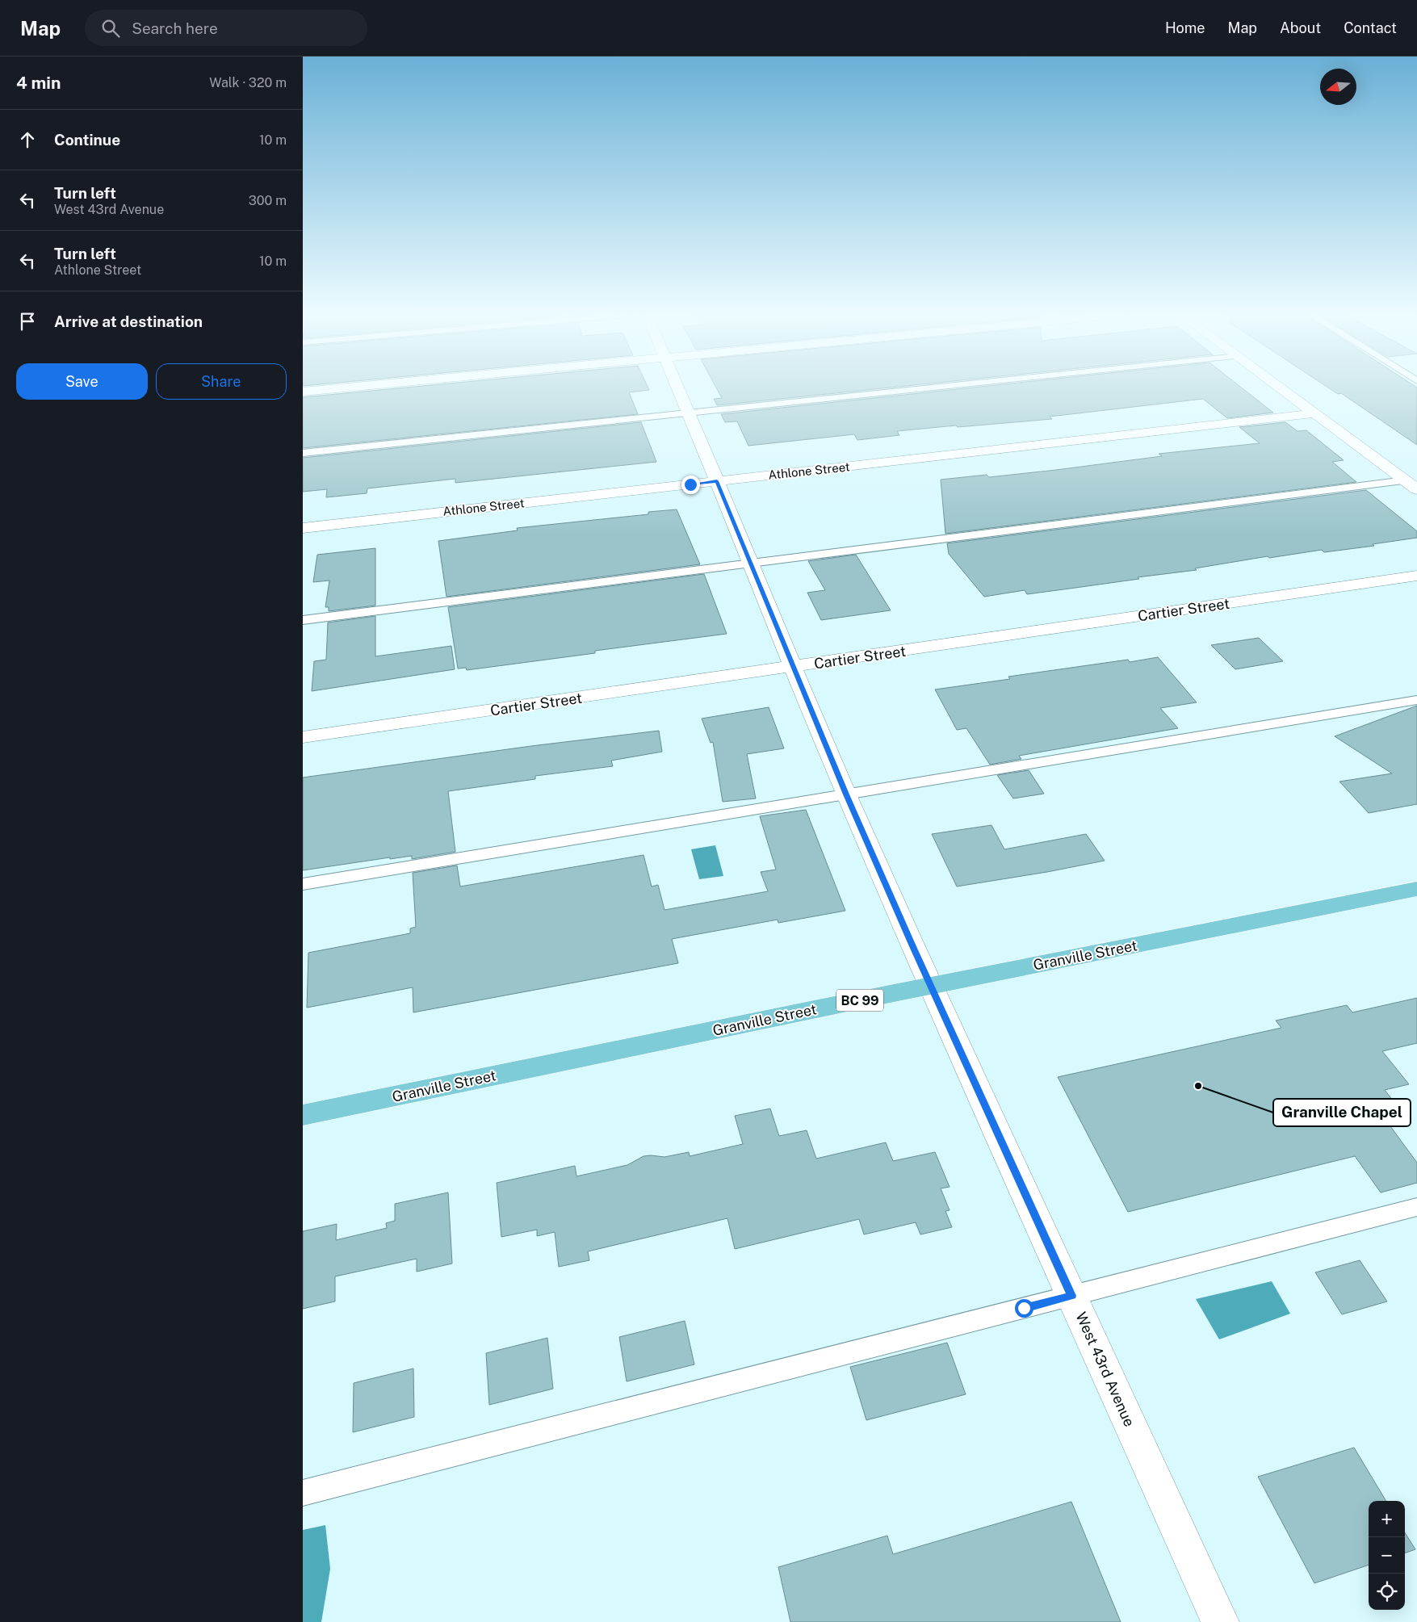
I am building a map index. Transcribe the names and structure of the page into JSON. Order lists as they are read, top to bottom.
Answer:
{
  "streets": {
    "highway": ["Granville Street", "BC 99"],
    "street": ["Athlone Street", "Cartier Street", "West 43rd Avenue"]
  },
  "crossings": [
    ["Athlone Street", "West 43rd Avenue"],
    ["Cartier Street", "West 43rd Avenue"],
    ["Granville Street", "West 43rd Avenue"]
  ],
  "places": ["Granville Chapel"],
  "north": "left",
  "page": {
    "header": "Map",
    "search": "Search here",
    "nav": [
      "Home",
      "Map",
      "About",
      "Contact"
    ],
    "heading": ["4 min", "Walk · 320 m"],
    "list": [
      ["Continue", "10 m"],
      ["Turn left", "West 43rd Avenue", "300 m"],
      ["Turn left", "Athlone Street", "10 m"],
      "Arrive at destination"
    ],
    "buttons": ["Save", "Share"],
    "map_buttons": ["+", "−"]
  }
}
